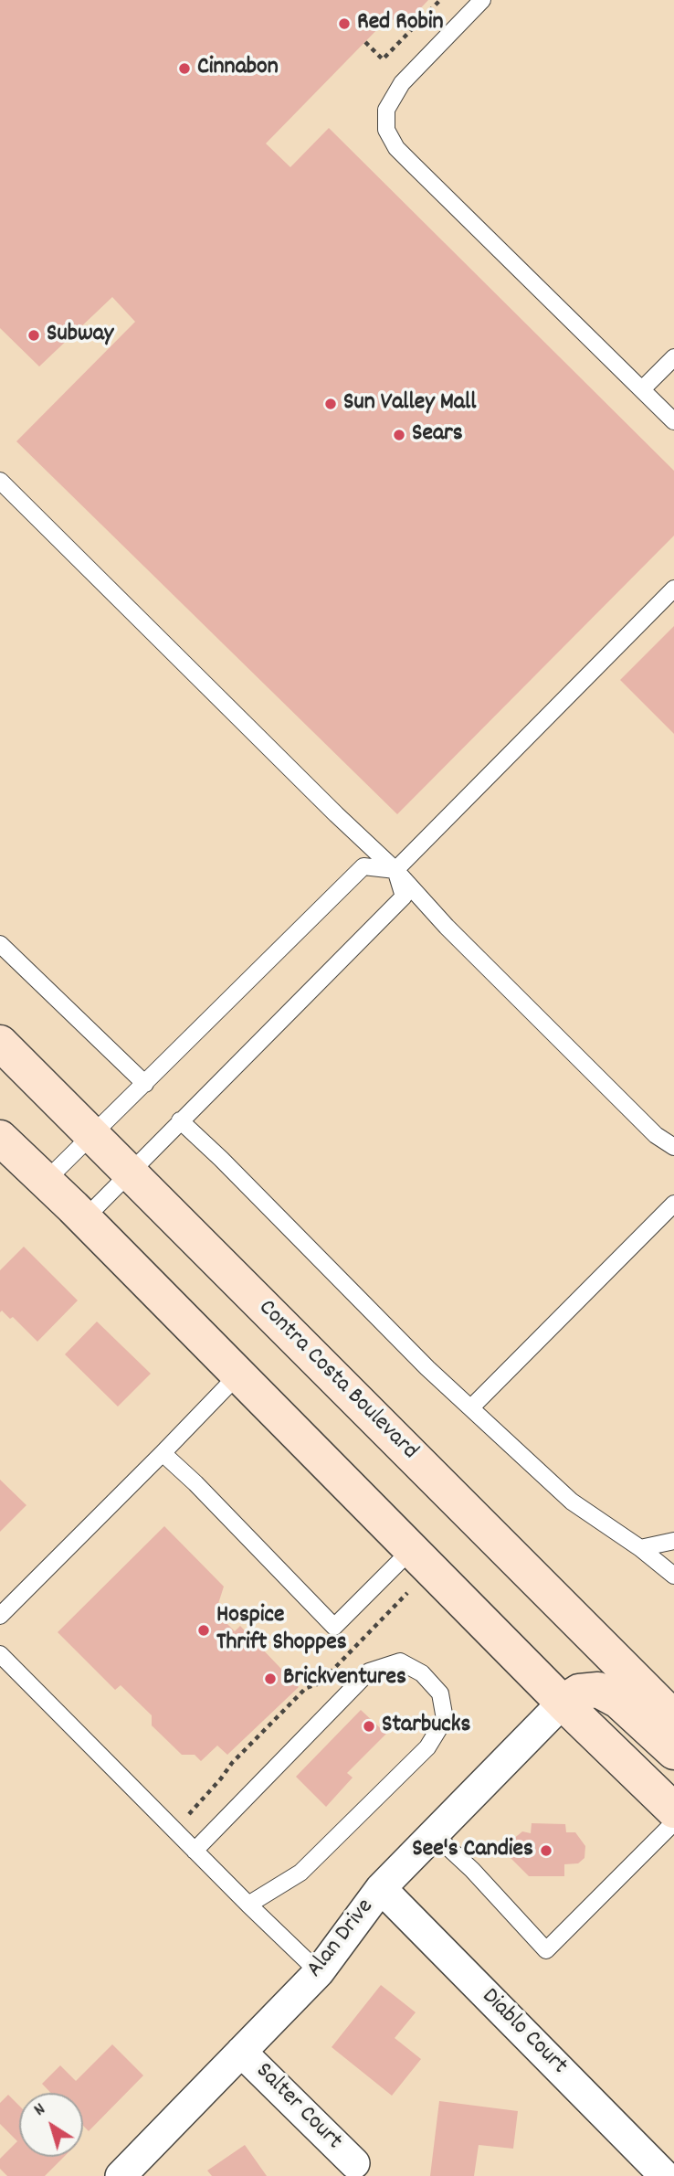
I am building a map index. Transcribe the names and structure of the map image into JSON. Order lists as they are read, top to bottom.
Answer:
{
  "streets": {
    "main road": ["Contra Costa Boulevard"],
    "street": ["Alan Drive", "Diablo Court", "Salter Court"]
  },
  "crossings": [
    ["Alan Drive", "Diablo Court"],
    ["Alan Drive", "Salter Court"]
  ],
  "places": [
    "Red Robin",
    "Cinnabon",
    "Subway",
    "Sun Valley Mall",
    "Sears",
    "Hospice Thrift Shoppes",
    "Brickventures",
    "Starbucks",
    "See's Candies"
  ],
  "north": "top left"
}
